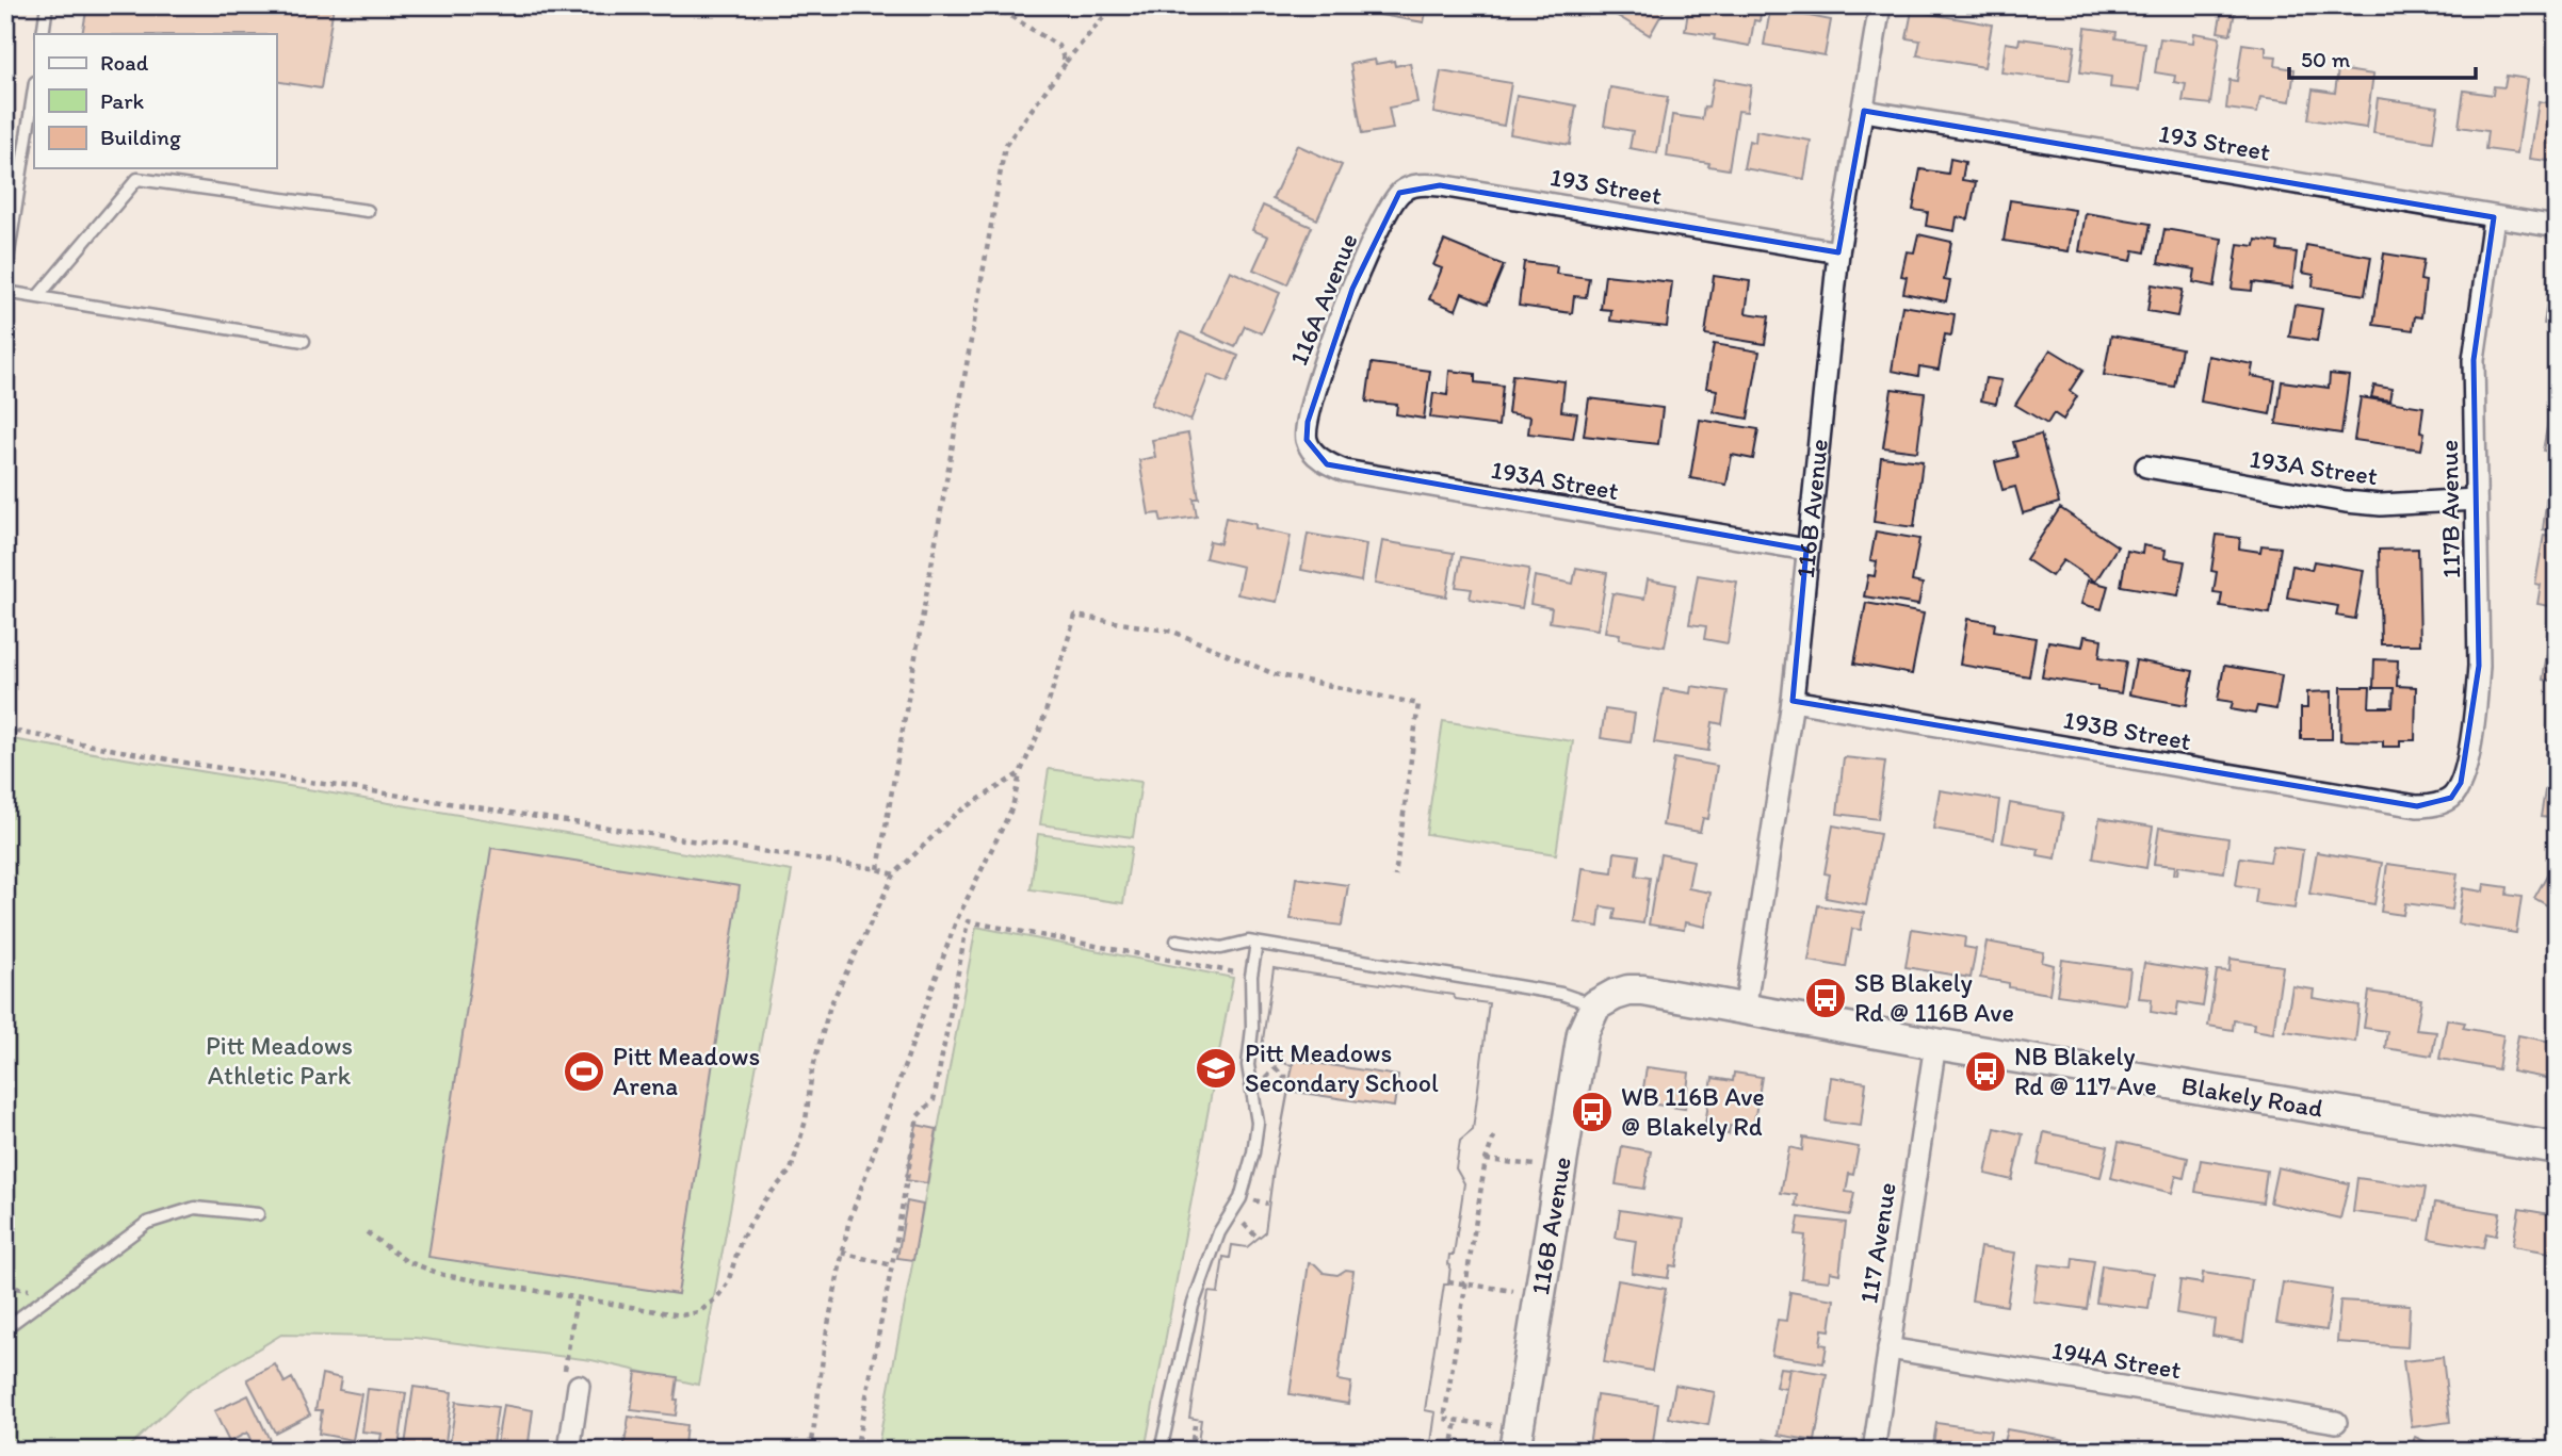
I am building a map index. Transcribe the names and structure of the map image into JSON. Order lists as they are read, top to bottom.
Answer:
{
  "streets": {
    "street": [
      "193 Street",
      "116A Avenue",
      "193A Street",
      "116B Avenue",
      "117B Avenue",
      "193B Street",
      "Blakely Road",
      "117 Avenue",
      "194A Street"
    ]
  },
  "crossings": [
    ["193 Street", "116A Avenue"],
    ["193 Street", "116B Avenue"],
    ["193 Street", "117B Avenue"],
    ["116A Avenue", "193A Street"],
    ["193A Street", "116B Avenue"],
    ["193A Street", "117B Avenue"],
    ["116B Avenue", "193B Street"],
    ["116B Avenue", "Blakely Road"],
    ["117B Avenue", "193B Street"],
    ["Blakely Road", "117 Avenue"],
    ["117 Avenue", "194A Street"]
  ],
  "parks": ["Pitt Meadows Athletic Park"],
  "places": {
    "bus stop": ["SB Blakely Rd @ 116B Ave", "NB Blakely Rd @ 117 Ave", "WB 116B Ave @ Blakely Rd"],
    "school or university": ["Pitt Meadows Secondary School"],
    "sports": ["Pitt Meadows Arena"]
  },
  "legend": ["Road", "Park", "Building"],
  "scale_bar": "50 m"
}
